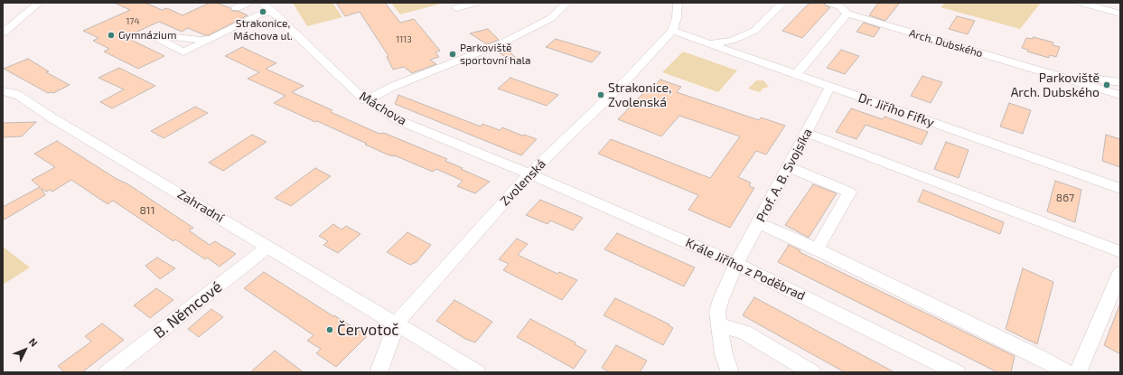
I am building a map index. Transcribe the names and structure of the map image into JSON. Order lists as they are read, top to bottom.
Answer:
{
  "streets": {
    "street": [
      "Arch. Dubského",
      "Máchova",
      "Dr. Jiřího Fifky",
      "Prof. A. B. Svojsíka",
      "Zvolenská",
      "Zahradní",
      "Krále Jiřího z Poděbrad",
      "B. Němcové"
    ]
  },
  "crossings": [
    ["Máchova", "Zvolenská"],
    ["Máchova", "Krále Jiřího z Poděbrad"],
    ["Dr. Jiřího Fifky", "Prof. A. B. Svojsíka"],
    ["Dr. Jiřího Fifky", "Zvolenská"],
    ["Prof. A. B. Svojsíka", "Krále Jiřího z Poděbrad"],
    ["Zvolenská", "Zahradní"],
    ["Zvolenská", "Krále Jiřího z Poděbrad"],
    ["Zahradní", "B. Němcové"]
  ],
  "places": [
    "Strakonice, Máchova ul.",
    "Gymnázium",
    "Parkoviště sportovní hala",
    "Parkoviště Arch. Dubského",
    "Strakonice, Zvolenská",
    "Červotoč"
  ],
  "house_numbers": [
    "174",
    "1113",
    "867",
    "811"
  ],
  "north": "top right"
}
